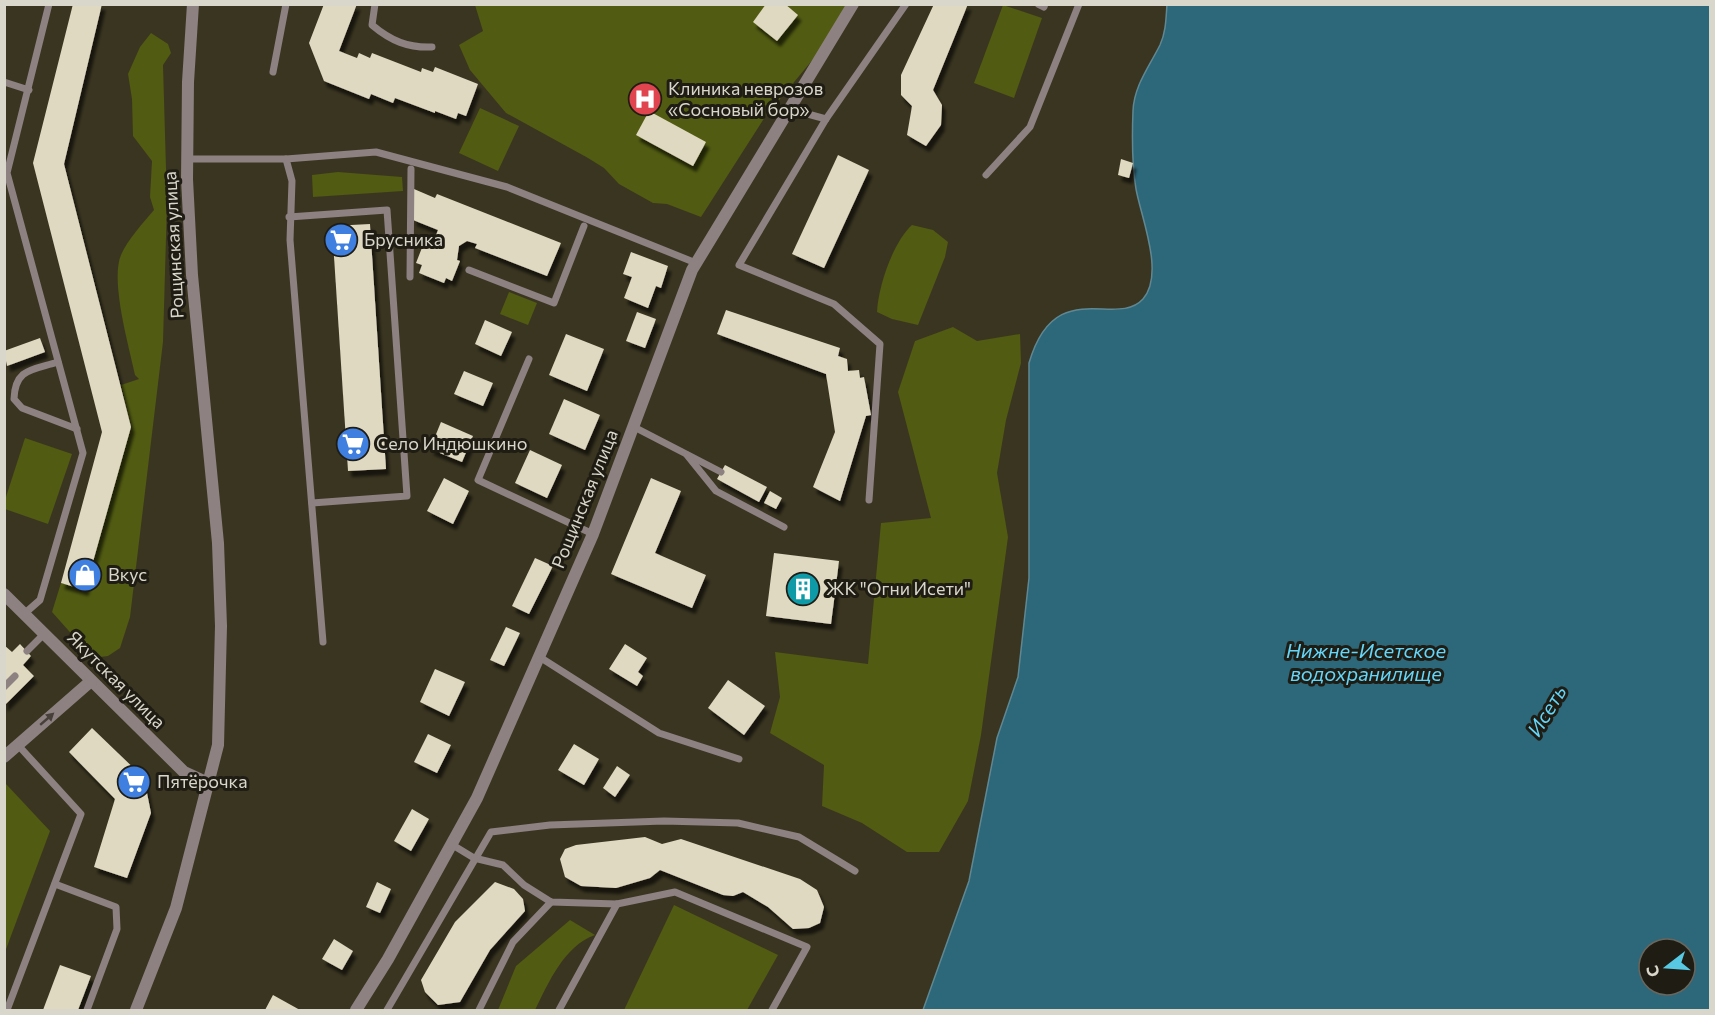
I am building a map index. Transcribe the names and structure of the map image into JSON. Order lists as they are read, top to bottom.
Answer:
{
  "streets": {
    "street": ["Рощинская улица", "Якутская улица"]
  },
  "crossings": [
    ["Рощинская улица", "Якутская улица"]
  ],
  "water": ["Нижне-Исетское водохранилище", "Исеть"],
  "places": {
    "hospital": ["Клиника неврозов «Сосновый бор»"],
    "supermarket": ["Брусника", "Село Индюшкино", "Пятёрочка"],
    "shop": ["Вкус"],
    "building": ["ЖК \"Огни Исети\""]
  },
  "north": "left"
}
